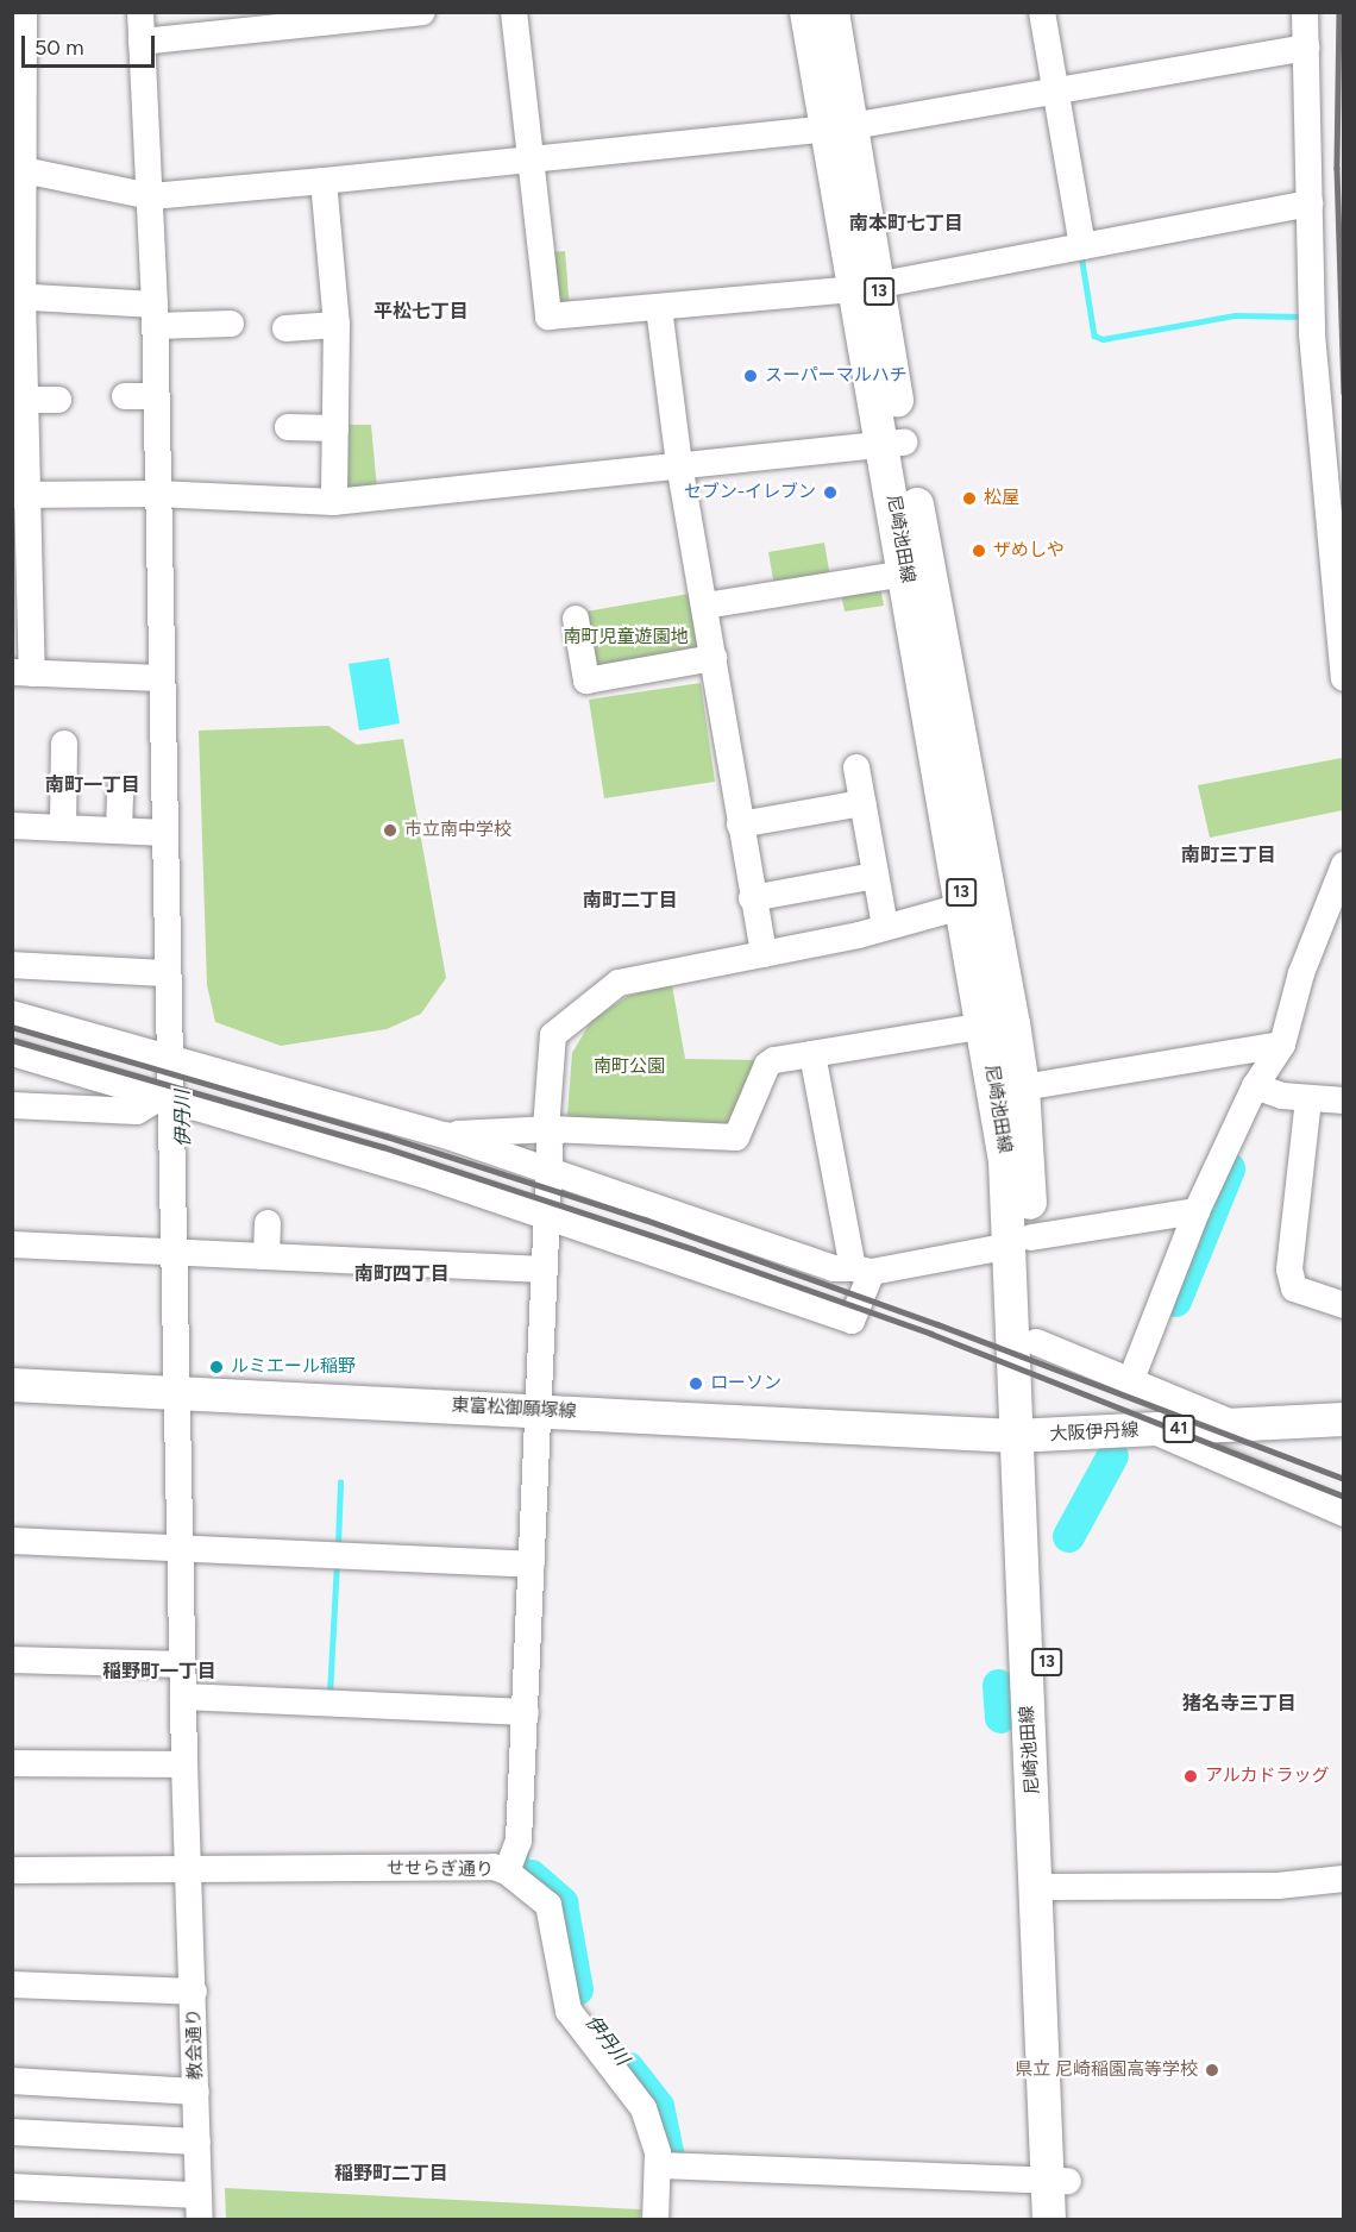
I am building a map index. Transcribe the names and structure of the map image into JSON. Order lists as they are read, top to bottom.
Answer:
{
  "streets": {
    "main road": [
      "13",
      "尼崎池田線",
      "東富松御願塚線",
      "41",
      "大阪伊丹線"
    ],
    "street": ["せせらぎ通り", "教会通り"]
  },
  "crossings": [
    ["尼崎池田線", "東富松御願塚線"],
    ["尼崎池田線", "大阪伊丹線"],
    ["東富松御願塚線", "大阪伊丹線"],
    ["東富松御願塚線", "教会通り"],
    ["せせらぎ通り", "教会通り"]
  ],
  "districts": [
    "南本町七丁目",
    "平松七丁目",
    "南町一丁目",
    "南町三丁目",
    "南町二丁目",
    "南町四丁目",
    "稲野町一丁目",
    "猪名寺三丁目",
    "稲野町二丁目"
  ],
  "water": ["伊丹川"],
  "parks": ["南町児童遊園地", "南町公園"],
  "places": [
    "スーパーマルハチ",
    "セブン-イレブン",
    "松屋",
    "ザめしや",
    "市立南中学校",
    "ルミエール稲野",
    "ローソン",
    "アルカドラッグ",
    "県立 尼崎稲園高等学校"
  ],
  "scale_bar": "50 m"
}
